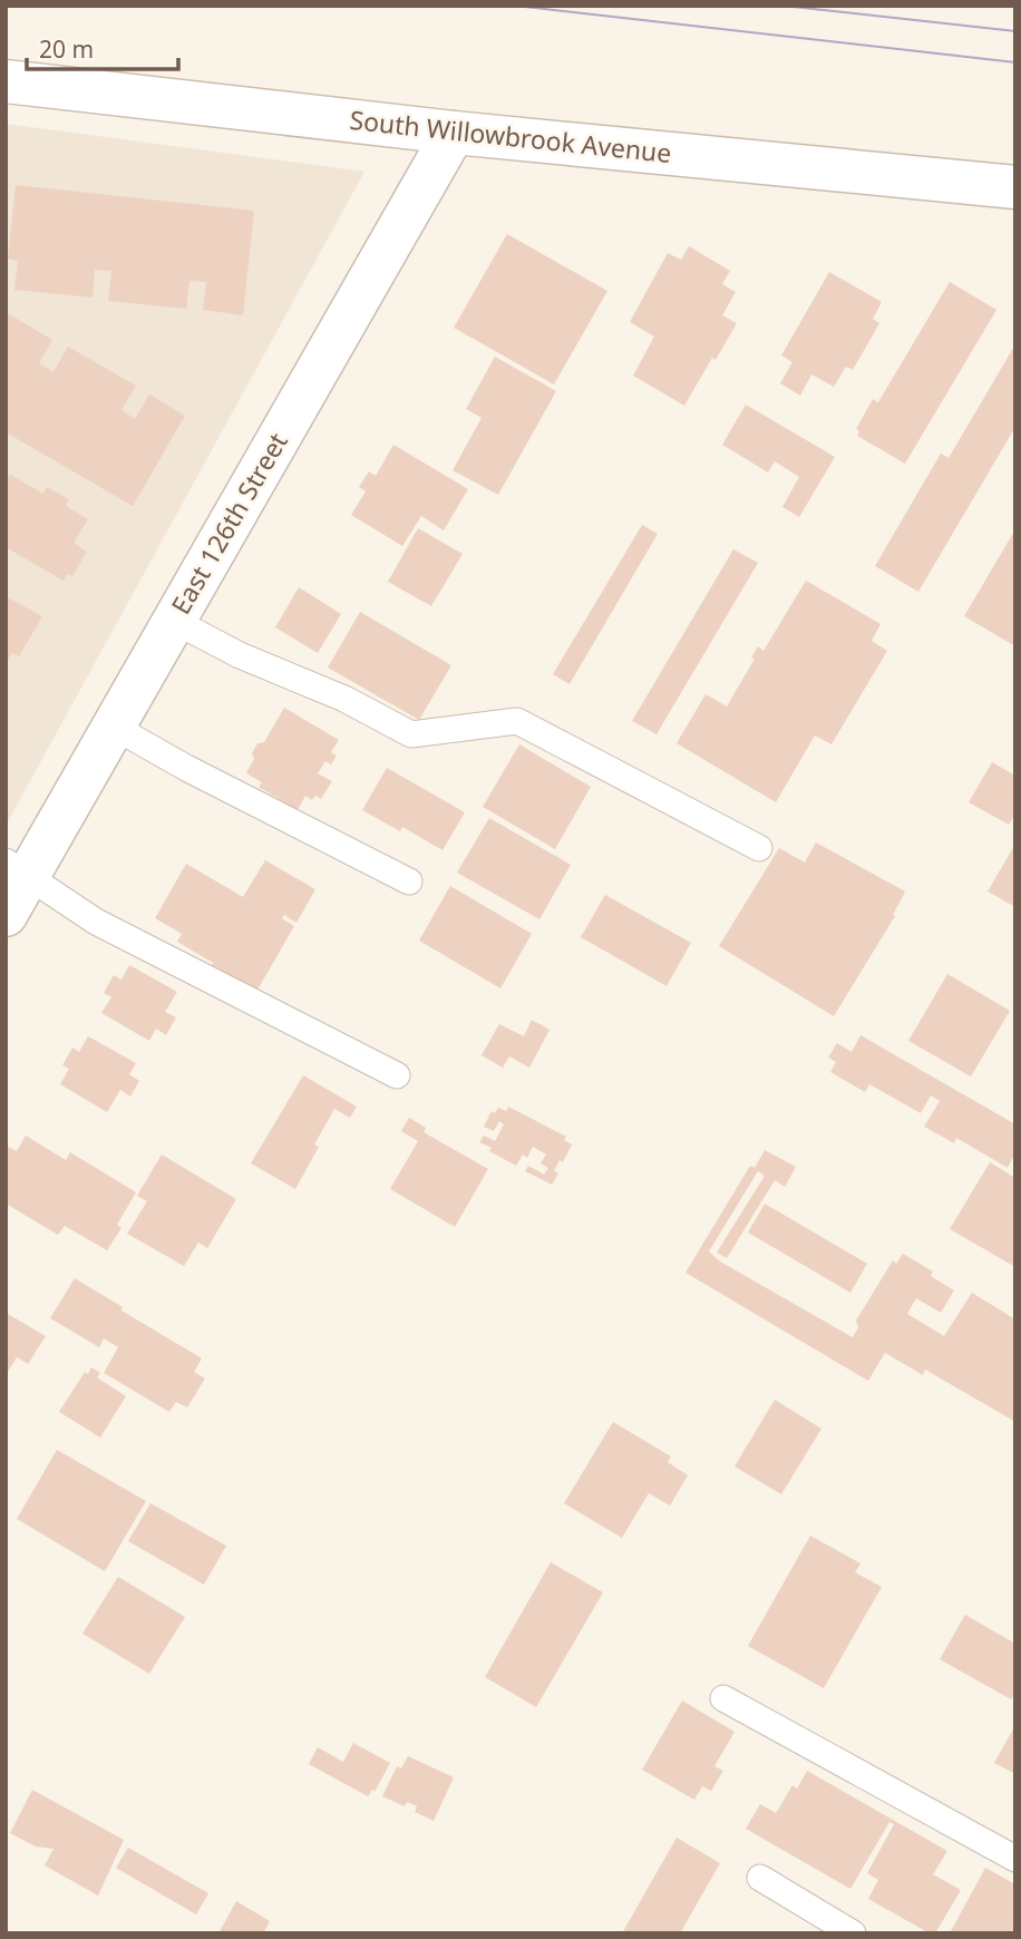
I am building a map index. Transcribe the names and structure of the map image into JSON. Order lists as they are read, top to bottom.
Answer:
{
  "streets": {
    "street": ["South Willowbrook Avenue", "East 126th Street"]
  },
  "crossings": [
    ["South Willowbrook Avenue", "East 126th Street"]
  ],
  "scale_bar": "20 m"
}
